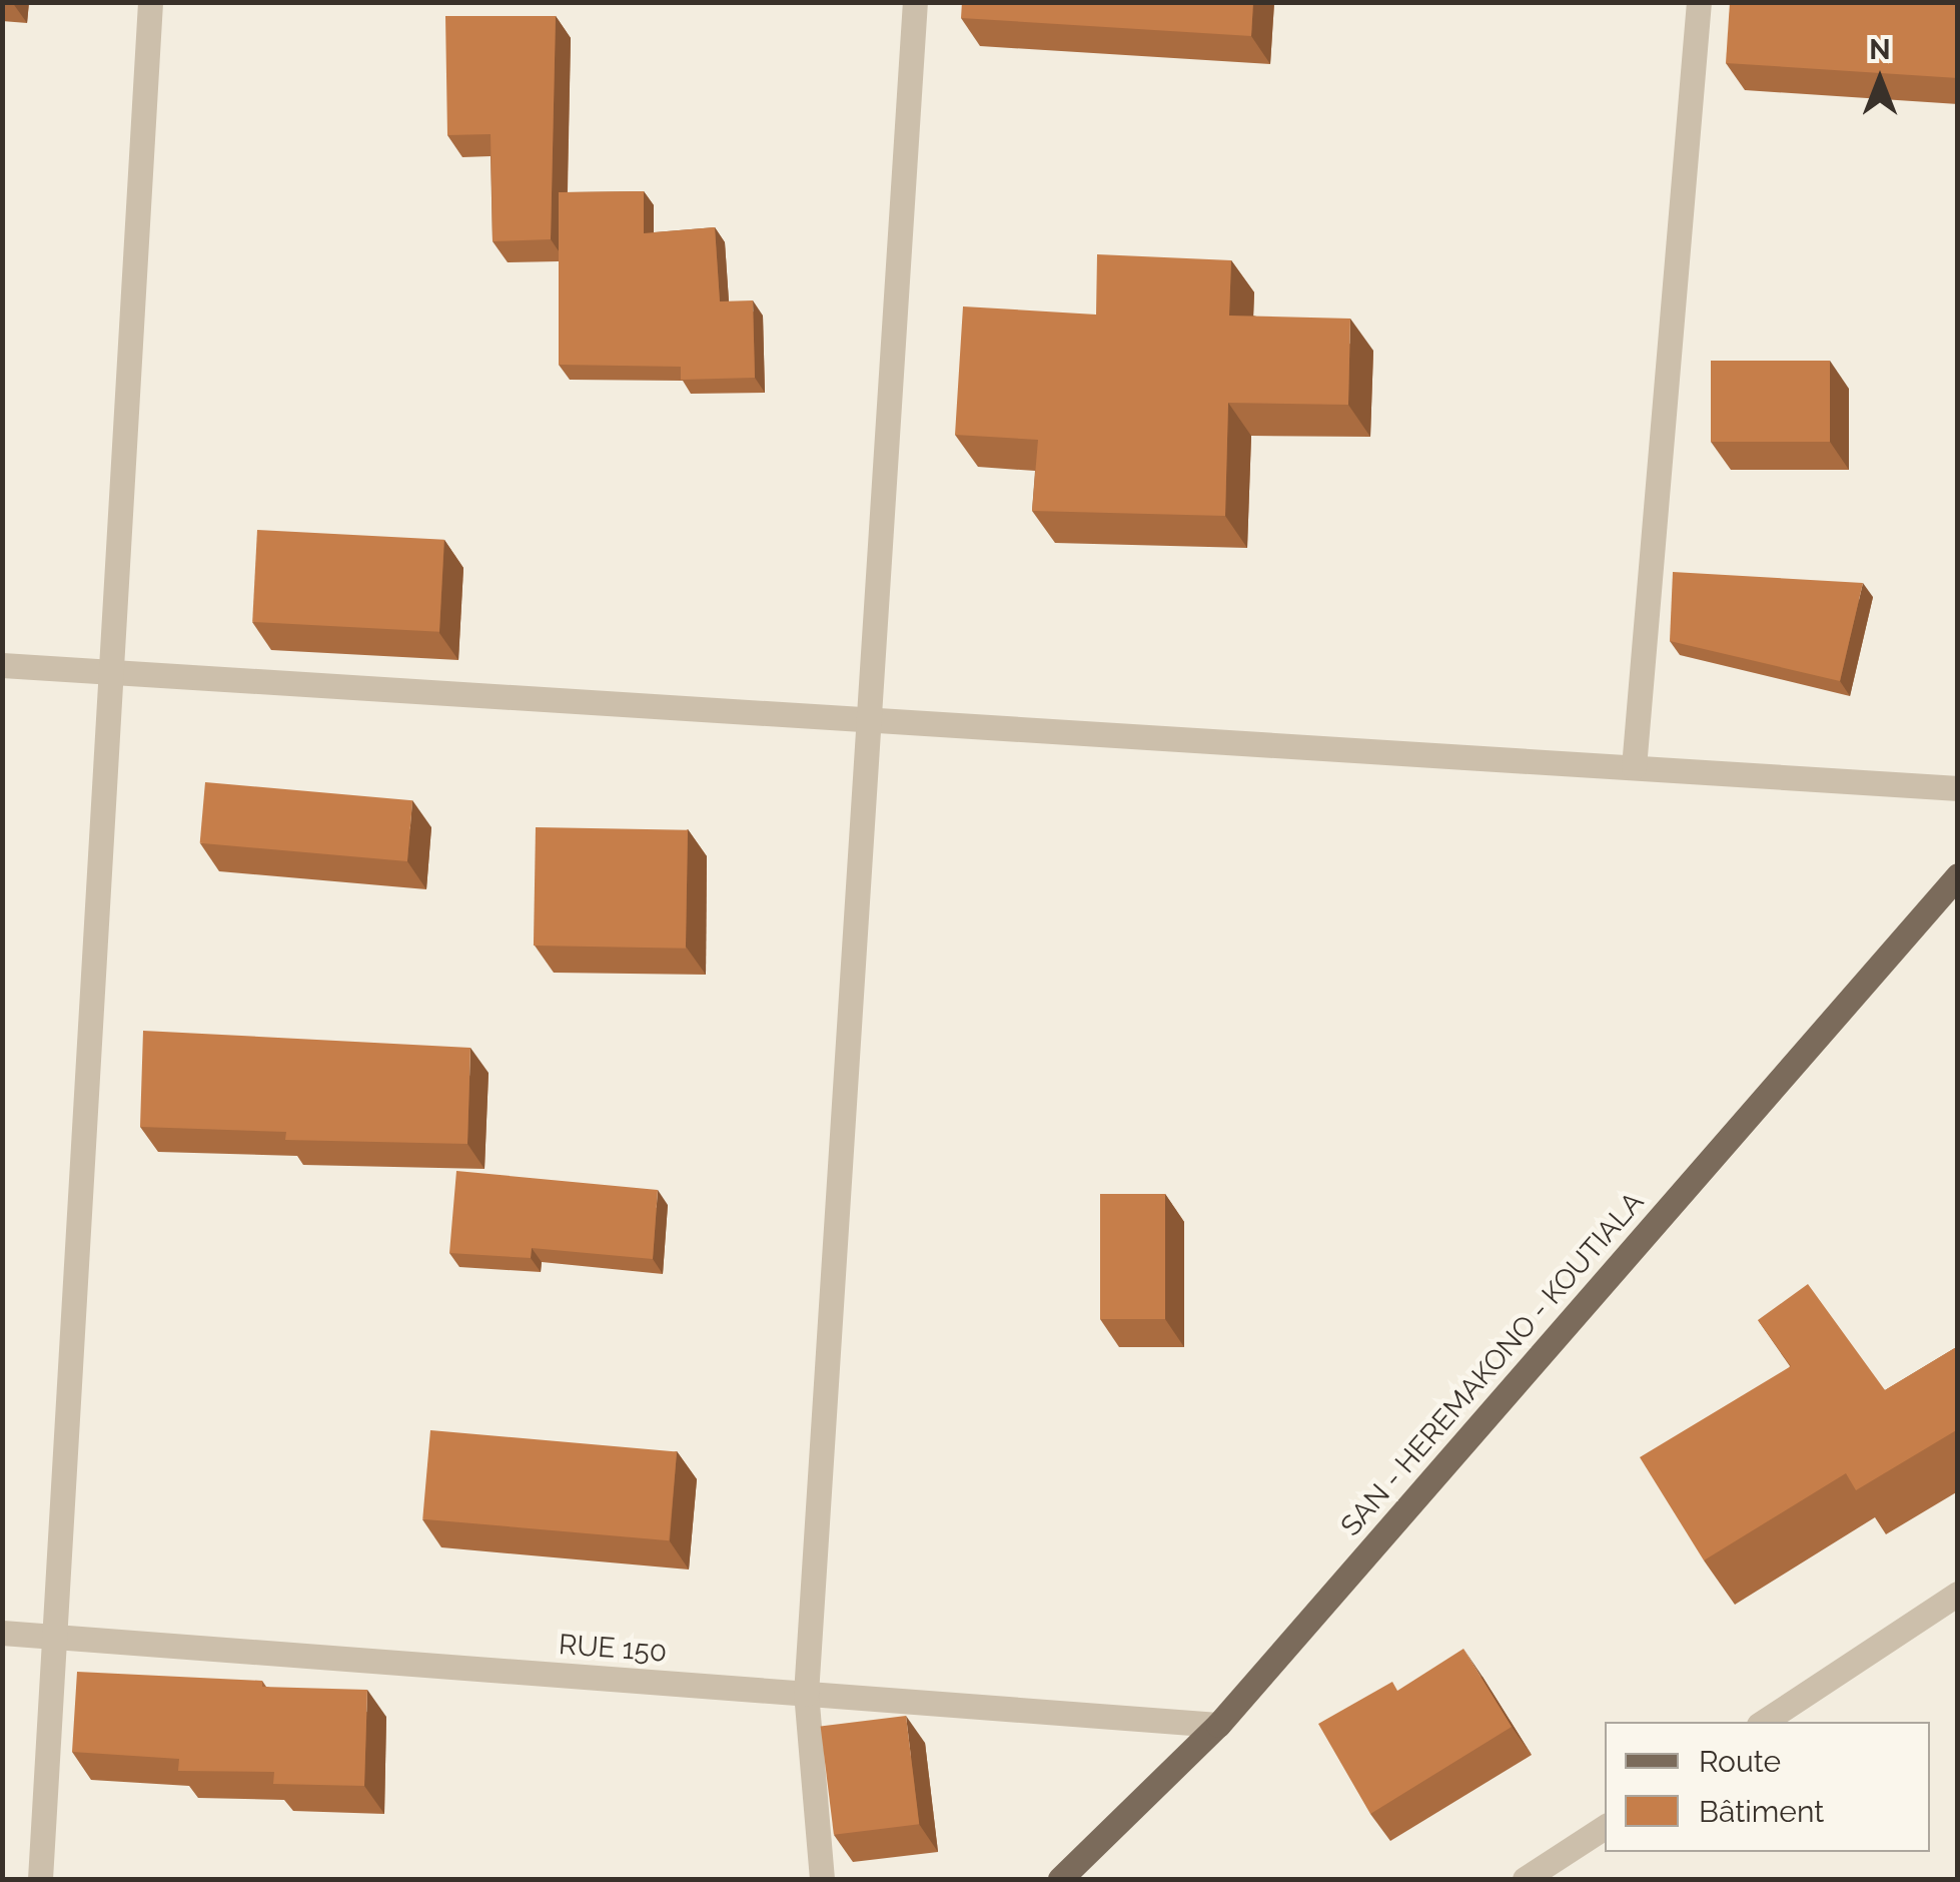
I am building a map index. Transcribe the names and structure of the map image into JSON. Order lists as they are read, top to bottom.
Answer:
{
  "streets": {
    "main road": ["SAN - HEREMAKONO - KOUTIALA"],
    "street": ["RUE 150"]
  },
  "crossings": [
    ["SAN - HEREMAKONO - KOUTIALA", "RUE 150"]
  ],
  "legend": ["Route", "Bâtiment"],
  "north": "top"
}
